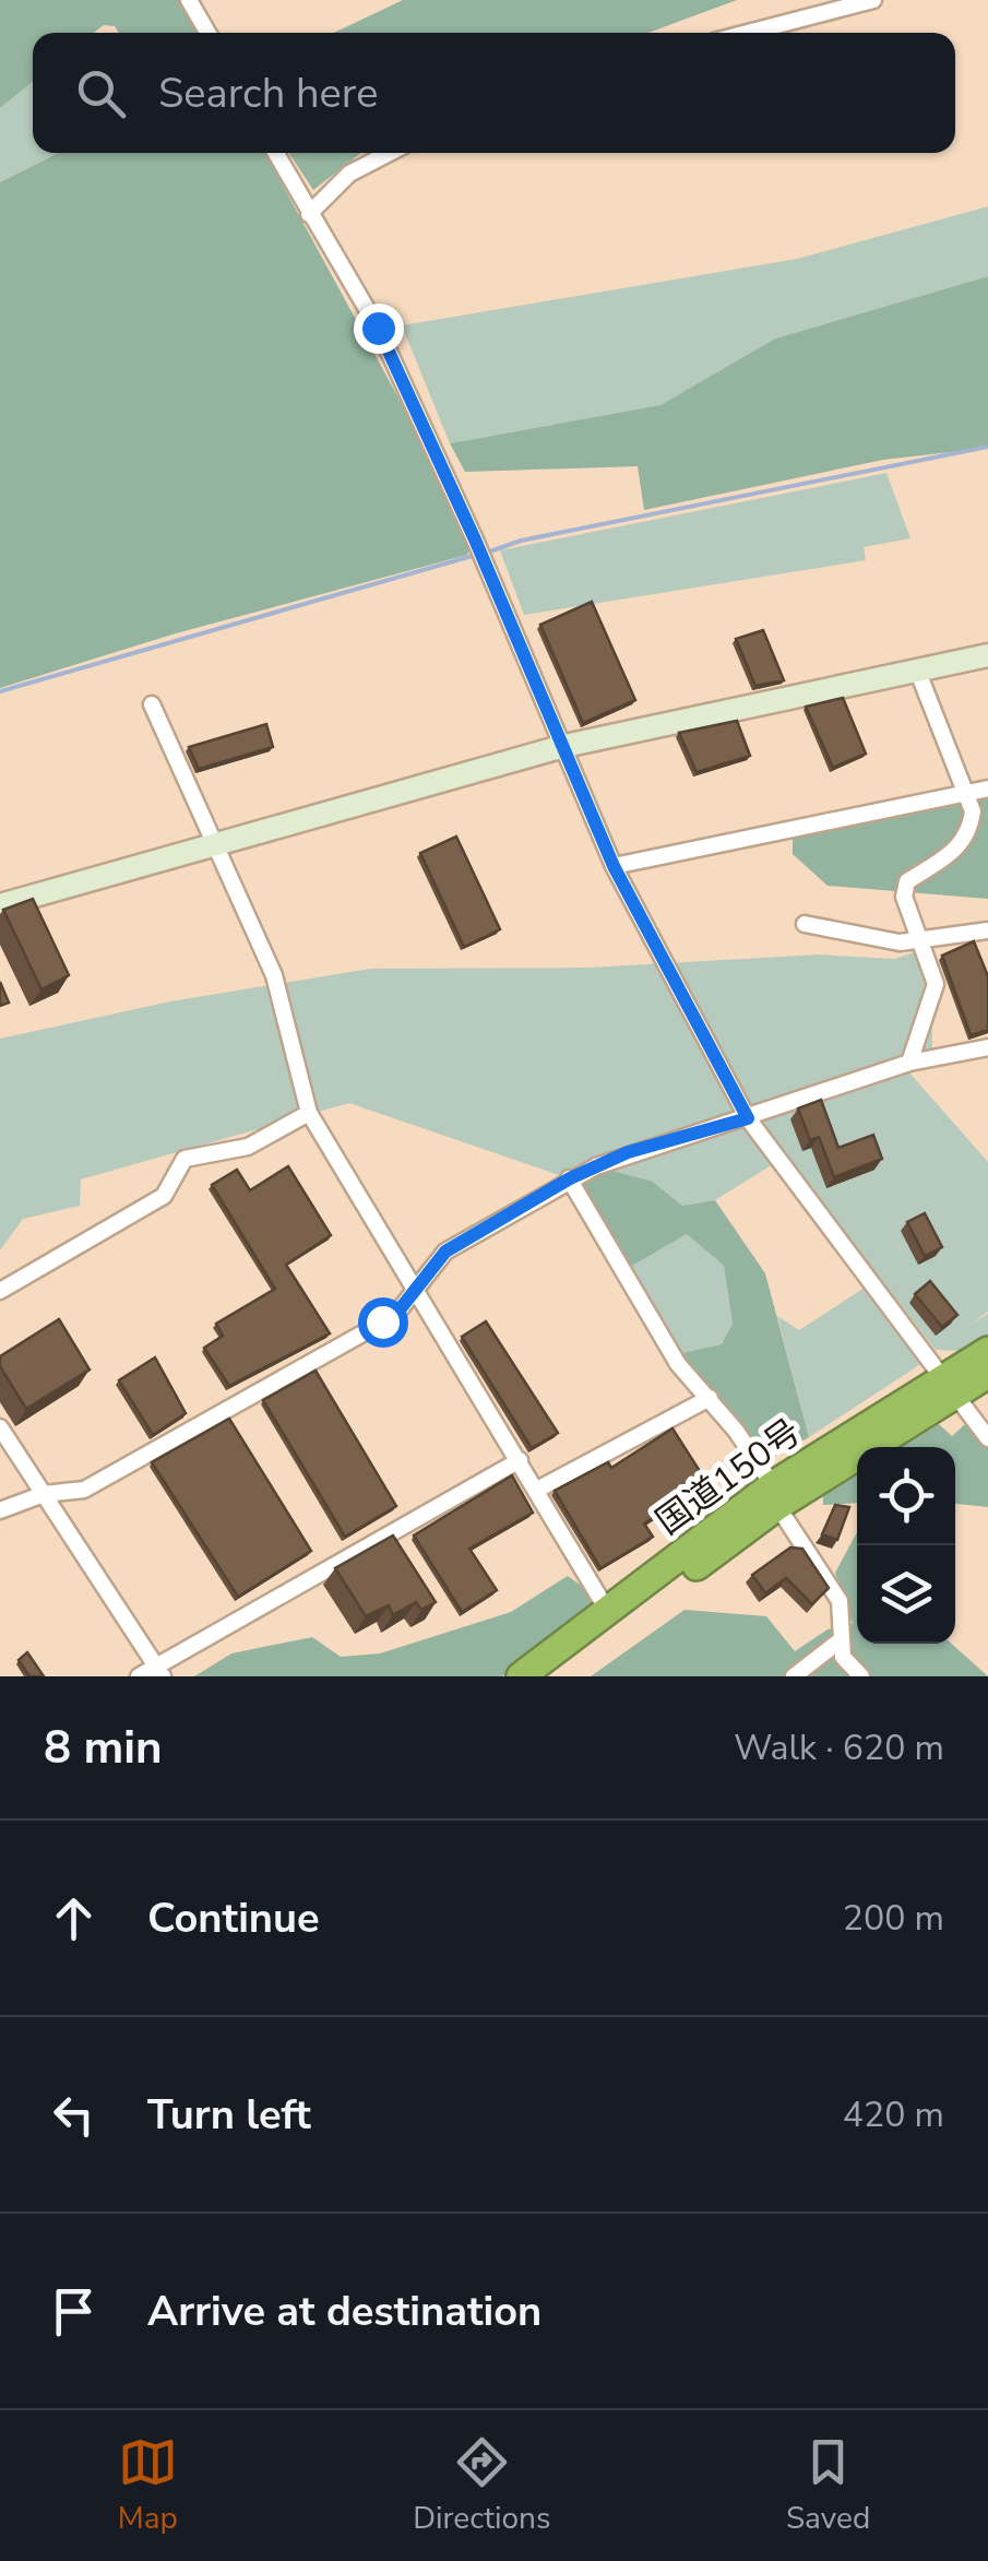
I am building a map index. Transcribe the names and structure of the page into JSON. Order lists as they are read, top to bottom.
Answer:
{
  "streets": {
    "highway": ["国道150号"]
  },
  "page": {
    "search": "Search here",
    "heading": ["8 min", "Walk · 620 m"],
    "list": [
      ["Continue", "200 m"],
      ["Turn left", "420 m"],
      "Arrive at destination"
    ],
    "nav": ["Map", "Directions", "Saved"]
  }
}
